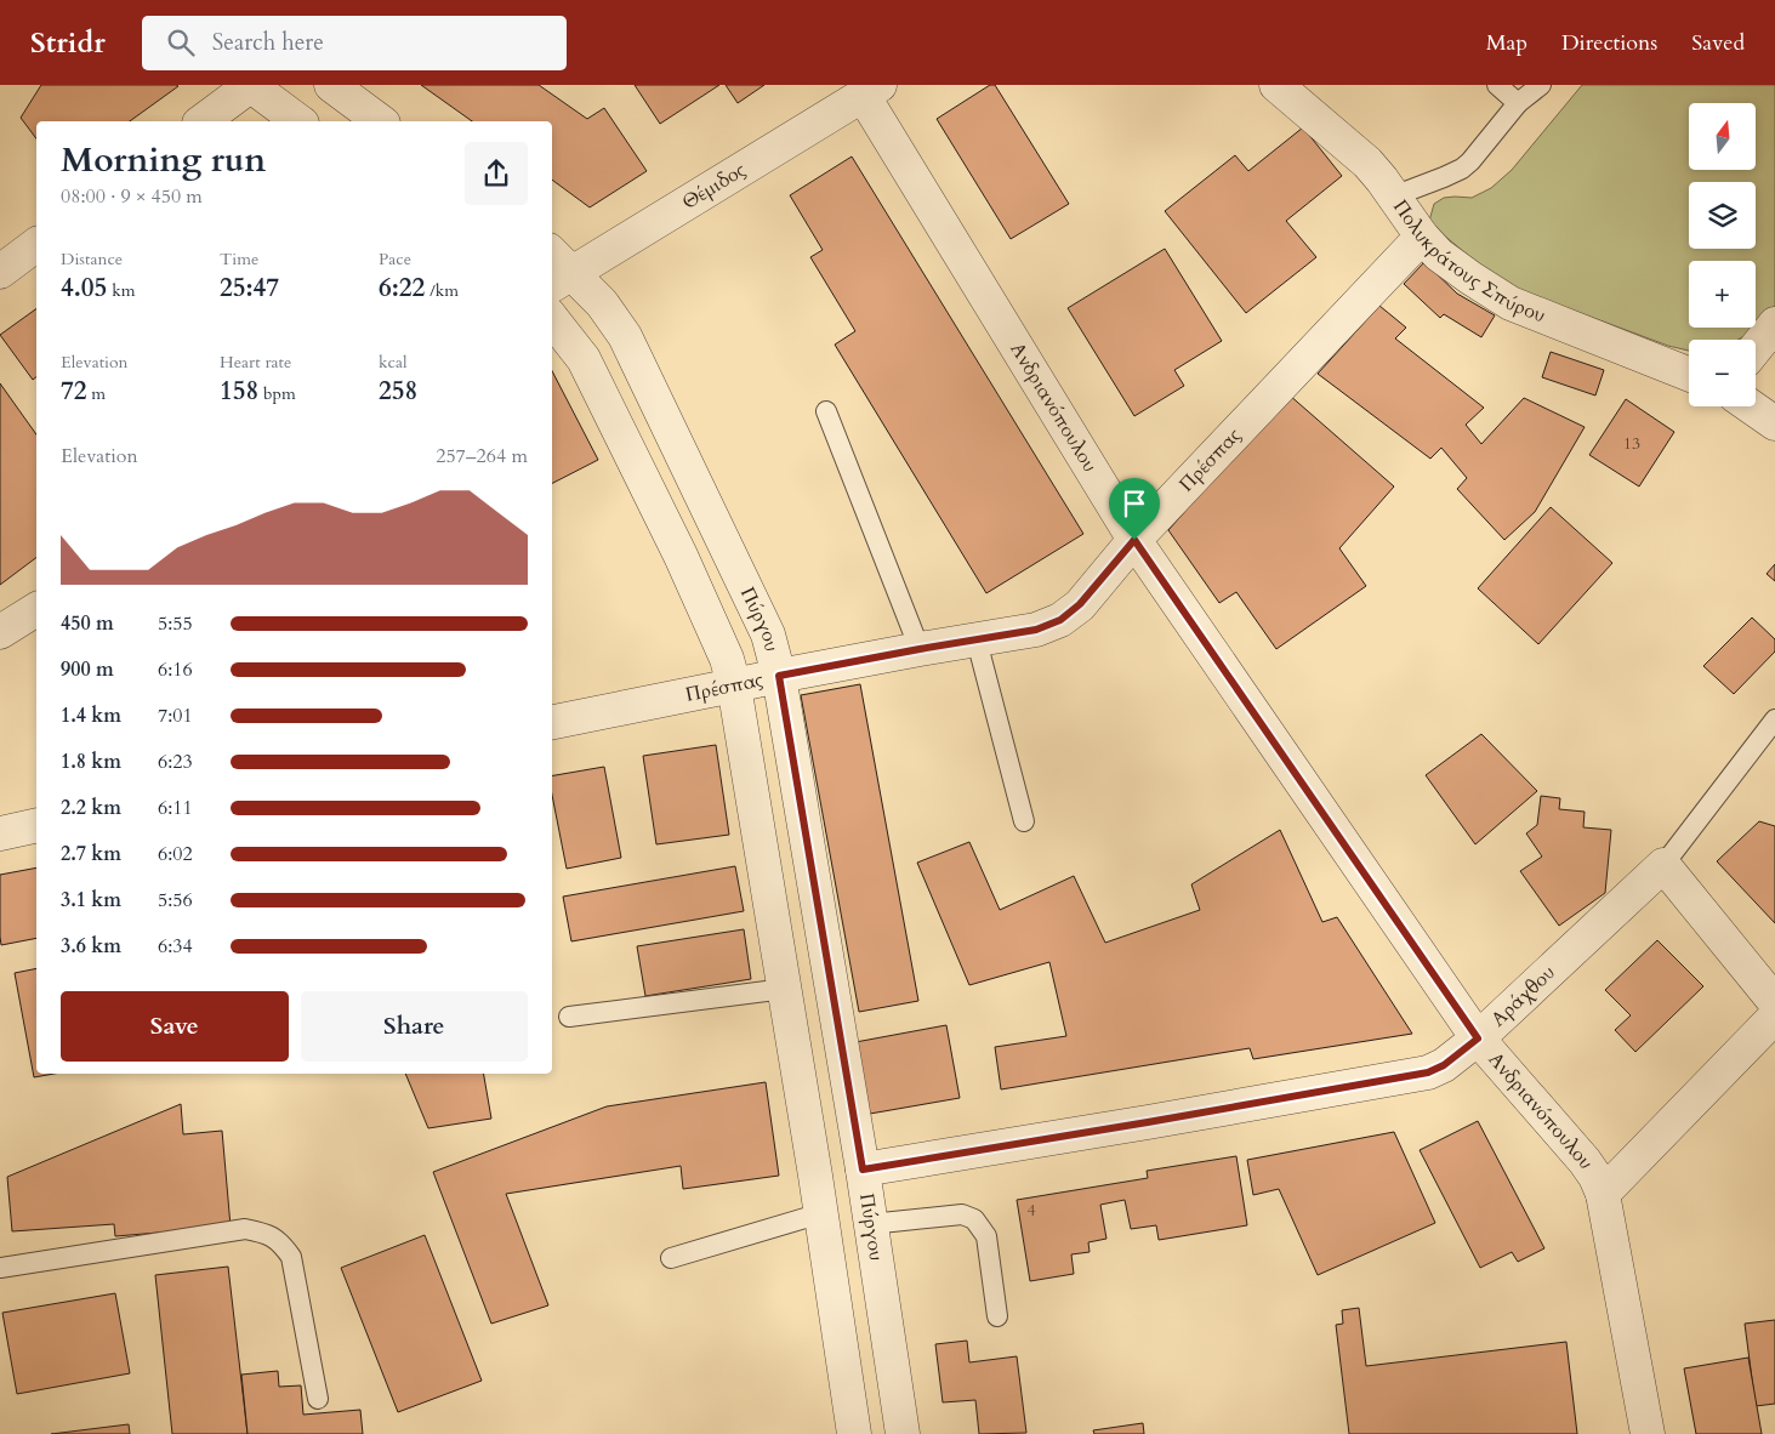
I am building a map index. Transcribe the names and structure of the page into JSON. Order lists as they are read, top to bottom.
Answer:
{
  "streets": {
    "street": [
      "Θέμιδος",
      "Πολυκράτους Σπύρου",
      "Ανδριανόπουλου",
      "Πρέσπας",
      "Πύργου",
      "Αράχθου"
    ]
  },
  "crossings": [
    ["Θέμιδος", "Ανδριανόπουλου"],
    ["Θέμιδος", "Πύργου"],
    ["Πολυκράτους Σπύρου", "Πρέσπας"],
    ["Ανδριανόπουλου", "Πρέσπας"],
    ["Ανδριανόπουλου", "Αράχθου"],
    ["Πρέσπας", "Πύργου"],
    ["Πύργου", "Αράχθου"]
  ],
  "house_numbers": ["13", "4"],
  "north": "top",
  "page": {
    "header": "Stridr",
    "search": "Search here",
    "nav": ["Map", "Directions", "Saved"],
    "map_buttons": ["+", "−"],
    "heading": ["Morning run", "08:00 · 9 × 450 m"],
    "stats": [
      ["Distance", "4.05 km"],
      ["Time", "25:47"],
      ["Pace", "6:22 /km"],
      ["Elevation", "72 m"],
      ["Heart rate", "158 bpm"],
      ["kcal", "258"]
    ],
    "chart": ["Elevation", "257–264 m"],
    "list": [
      {
        "name": "450 m",
        "note": "5:55"
      },
      {
        "name": "900 m",
        "note": "6:16"
      },
      {
        "name": "1.4 km",
        "note": "7:01"
      },
      {
        "name": "1.8 km",
        "note": "6:23"
      },
      {
        "name": "2.2 km",
        "note": "6:11"
      },
      {
        "name": "2.7 km",
        "note": "6:02"
      },
      {
        "name": "3.1 km",
        "note": "5:56"
      },
      {
        "name": "3.6 km",
        "note": "6:34"
      }
    ],
    "buttons": ["Save", "Share"]
  }
}
